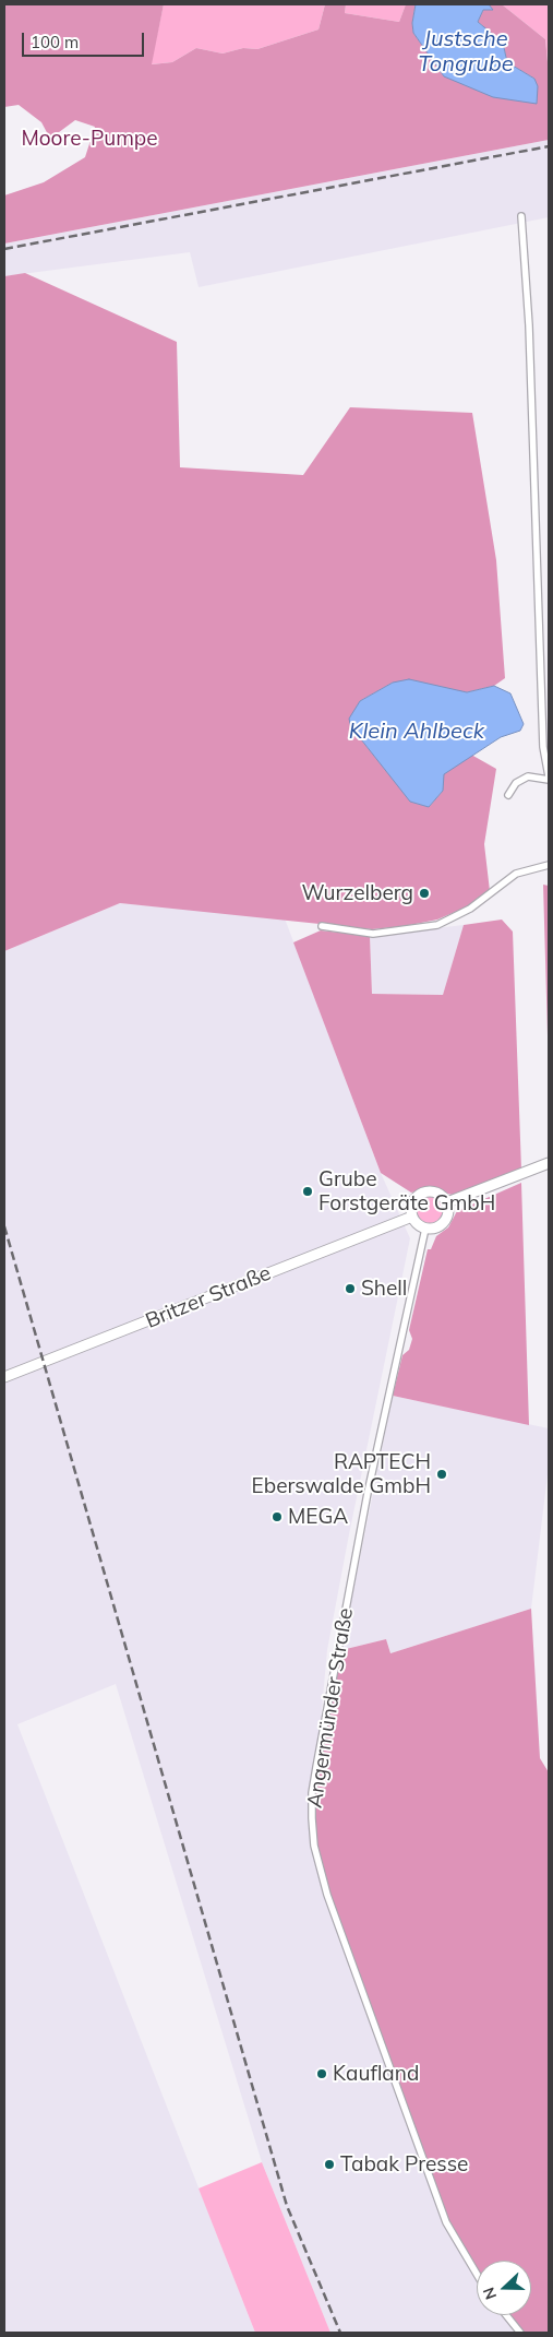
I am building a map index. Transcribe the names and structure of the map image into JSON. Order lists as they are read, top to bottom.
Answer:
{
  "streets": {
    "main road": ["Britzer Straße"],
    "street": ["Angermünder Straße"]
  },
  "crossings": [
    ["Britzer Straße", "Angermünder Straße"]
  ],
  "water": ["Justsche Tongrube", "Klein Ahlbeck"],
  "parks": ["Moore-Pumpe"],
  "places": [
    "Wurzelberg",
    "Grube Forstgeräte GmbH",
    "Shell",
    "RAPTECH Eberswalde GmbH",
    "MEGA",
    "Kaufland",
    "Tabak Presse"
  ],
  "scale_bar": "100 m",
  "north": "left"
}
